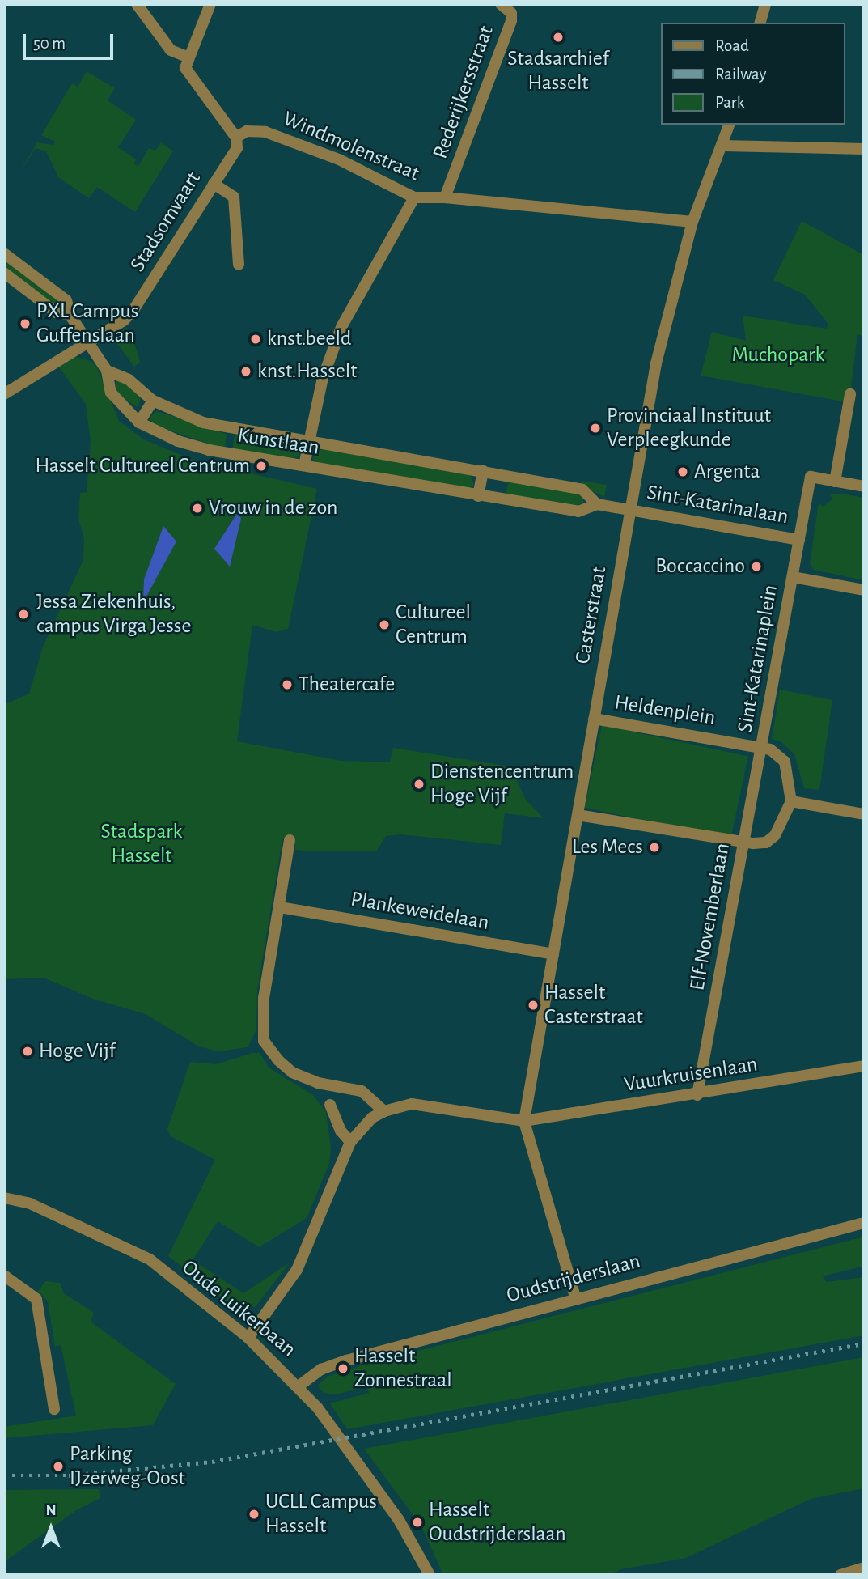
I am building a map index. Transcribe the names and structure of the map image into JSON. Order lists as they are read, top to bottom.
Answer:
{
  "streets": {
    "street": [
      "Rederijkersstraat",
      "Windmolenstraat",
      "Stadsomvaart",
      "Kunstlaan",
      "Sint-Katarinalaan",
      "Casterstraat",
      "Sint-Katarinaplein",
      "Heldenplein",
      "Plankeweidelaan",
      "Elf-Novemberlaan",
      "Vuurkruisenlaan",
      "Oudstrijderslaan",
      "Oude Luikerbaan"
    ]
  },
  "crossings": [
    ["Rederijkersstraat", "Windmolenstraat"],
    ["Windmolenstraat", "Stadsomvaart"],
    ["Windmolenstraat", "Casterstraat"],
    ["Stadsomvaart", "Kunstlaan"],
    ["Kunstlaan", "Sint-Katarinalaan"],
    ["Kunstlaan", "Casterstraat"],
    ["Sint-Katarinalaan", "Casterstraat"],
    ["Sint-Katarinalaan", "Sint-Katarinaplein"],
    ["Casterstraat", "Heldenplein"],
    ["Casterstraat", "Plankeweidelaan"],
    ["Casterstraat", "Vuurkruisenlaan"],
    ["Sint-Katarinaplein", "Heldenplein"],
    ["Sint-Katarinaplein", "Elf-Novemberlaan"],
    ["Heldenplein", "Elf-Novemberlaan"],
    ["Elf-Novemberlaan", "Vuurkruisenlaan"],
    ["Oudstrijderslaan", "Oude Luikerbaan"]
  ],
  "parks": ["Muchopark", "Stadspark Hasselt"],
  "places": [
    "Stadsarchief Hasselt",
    "PXL Campus Guffenslaan",
    "knst.beeld",
    "knst.Hasselt",
    "Provinciaal Instituut Verpleegkunde",
    "Hasselt Cultureel Centrum",
    "Argenta",
    "Vrouw in de zon",
    "Boccaccino",
    "Jessa Ziekenhuis, campus Virga Jesse",
    "Cultureel Centrum",
    "Theatercafe",
    "Dienstencentrum Hoge Vijf",
    "Les Mecs",
    "Hasselt Casterstraat",
    "Hoge Vijf",
    "Hasselt Zonnestraal",
    "Parking IJzerweg-Oost",
    "UCLL Campus Hasselt",
    "Hasselt Oudstrijderslaan"
  ],
  "legend": ["Road", "Railway", "Park"],
  "scale_bar": "50 m",
  "north": "top"
}
